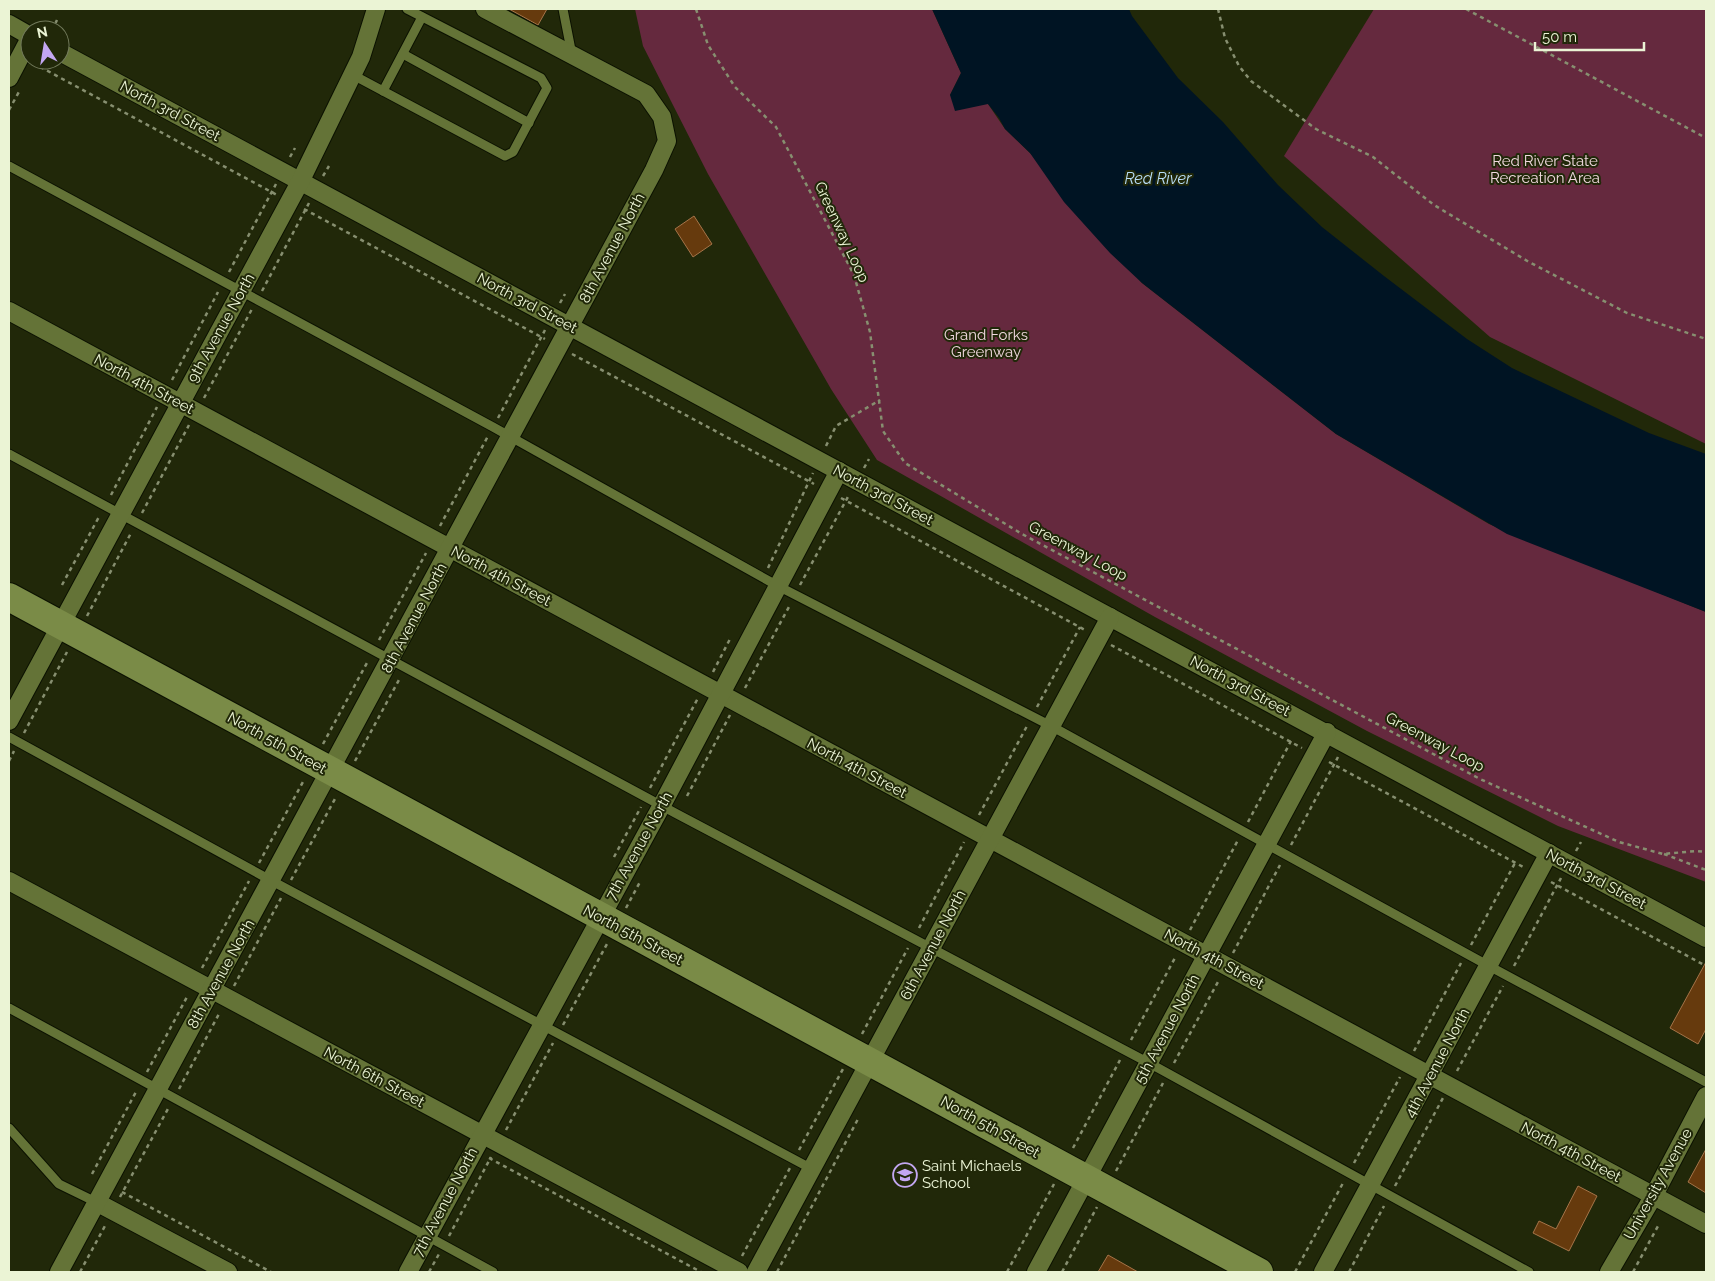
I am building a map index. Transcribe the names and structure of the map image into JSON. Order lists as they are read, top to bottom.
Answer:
{
  "streets": {
    "main road": ["North 5th Street"],
    "street": [
      "North 3rd Street",
      "8th Avenue North",
      "9th Avenue North",
      "North 4th Street",
      "7th Avenue North",
      "6th Avenue North",
      "5th Avenue North",
      "4th Avenue North",
      "North 6th Street",
      "University Avenue"
    ],
    "path": ["Greenway Loop"]
  },
  "crossings": [
    ["North 3rd Street", "8th Avenue North"],
    ["North 3rd Street", "9th Avenue North"],
    ["North 3rd Street", "7th Avenue North"],
    ["North 3rd Street", "6th Avenue North"],
    ["North 3rd Street", "5th Avenue North"],
    ["North 3rd Street", "4th Avenue North"],
    ["8th Avenue North", "North 4th Street"],
    ["8th Avenue North", "North 5th Street"],
    ["8th Avenue North", "North 6th Street"],
    ["9th Avenue North", "North 4th Street"],
    ["9th Avenue North", "North 5th Street"],
    ["North 4th Street", "7th Avenue North"],
    ["North 4th Street", "6th Avenue North"],
    ["North 4th Street", "5th Avenue North"],
    ["North 4th Street", "4th Avenue North"],
    ["North 4th Street", "University Avenue"],
    ["North 5th Street", "7th Avenue North"],
    ["North 5th Street", "6th Avenue North"],
    ["North 5th Street", "5th Avenue North"],
    ["7th Avenue North", "North 6th Street"]
  ],
  "water": ["Red River"],
  "parks": ["Red River State Recreation Area", "Grand Forks Greenway"],
  "places": {
    "school or university": ["Saint Michaels School"]
  },
  "scale_bar": "50 m",
  "north": "top"
}
